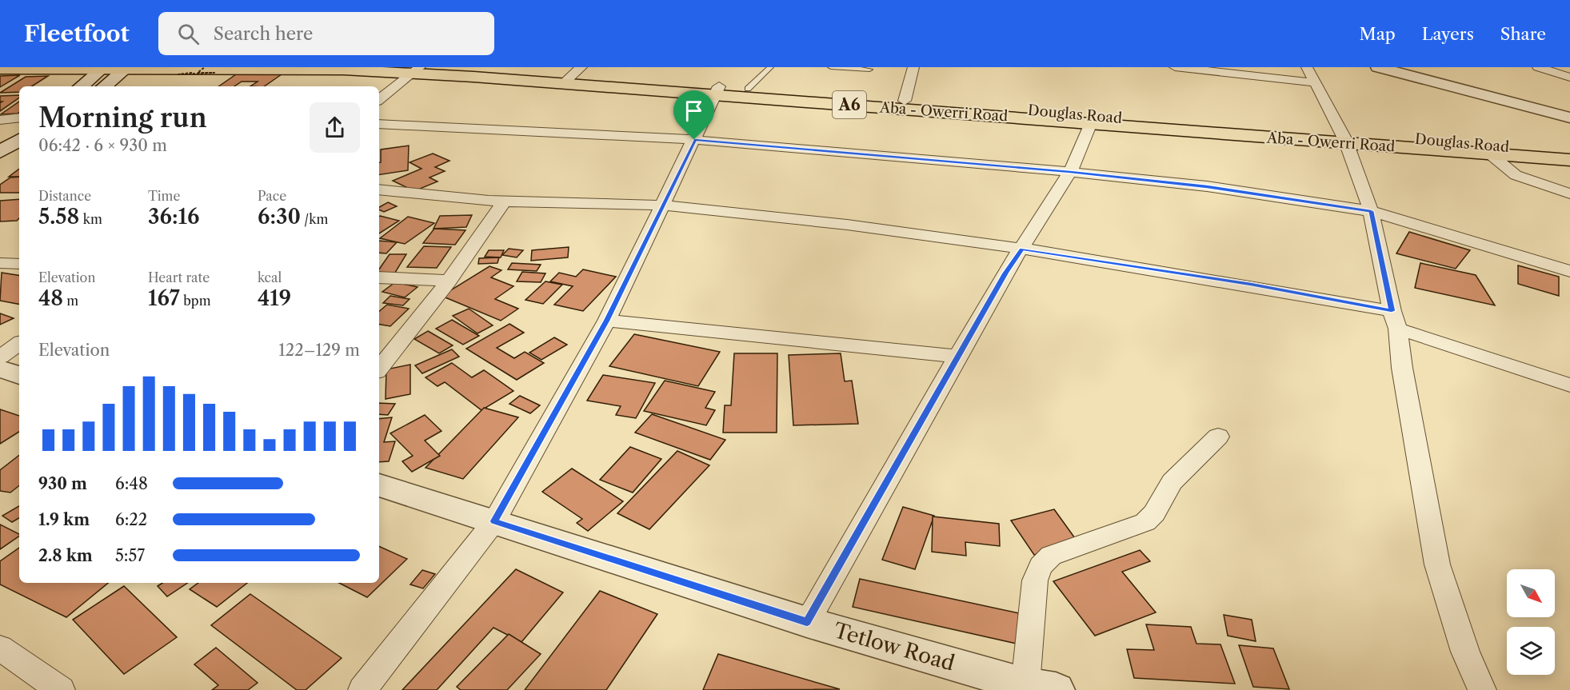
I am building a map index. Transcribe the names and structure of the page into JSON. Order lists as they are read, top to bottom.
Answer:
{
  "streets": {
    "highway": ["A6", "Aba - Owerri Road", "Douglas Road"],
    "street": ["Tetlow Road"]
  },
  "crossings": [
    ["A6", "Douglas Road"],
    ["Aba - Owerri Road", "Douglas Road"]
  ],
  "north": "bottom right",
  "page": {
    "header": "Fleetfoot",
    "search": "Search here",
    "nav": ["Map", "Layers", "Share"],
    "heading": ["Morning run", "06:42 · 6 × 930 m"],
    "stats": [
      ["Distance", "5.58 km"],
      ["Time", "36:16"],
      ["Pace", "6:30 /km"],
      ["Elevation", "48 m"],
      ["Heart rate", "167 bpm"],
      ["kcal", "419"]
    ],
    "chart": ["Elevation", "122–129 m"],
    "list": [
      {
        "name": "930 m",
        "note": "6:48"
      },
      {
        "name": "1.9 km",
        "note": "6:22"
      },
      {
        "name": "2.8 km",
        "note": "5:57"
      }
    ]
  }
}
